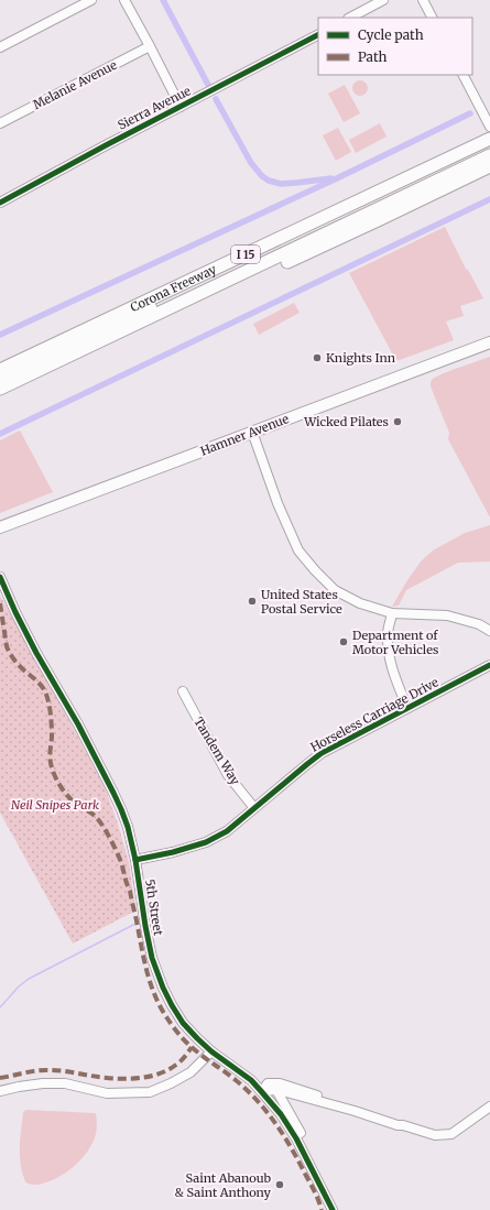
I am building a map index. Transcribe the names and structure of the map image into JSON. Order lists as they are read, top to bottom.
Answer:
{
  "streets": {
    "highway": ["I 15", "Corona Freeway"],
    "main road": ["Hamner Avenue"],
    "street": [
      "Melanie Avenue",
      "Sierra Avenue",
      "Horseless Carriage Drive",
      "Tandem Way",
      "5th Street"
    ]
  },
  "crossings": [
    ["I 15", "Corona Freeway"],
    ["Horseless Carriage Drive", "Tandem Way"],
    ["Horseless Carriage Drive", "5th Street"]
  ],
  "parks": ["Neil Snipes Park"],
  "places": [
    "Knights Inn",
    "Wicked Pilates",
    "United States Postal Service",
    "Department of Motor Vehicles",
    "Saint Abanoub & Saint Anthony"
  ],
  "legend": ["Cycle path", "Path"]
}
